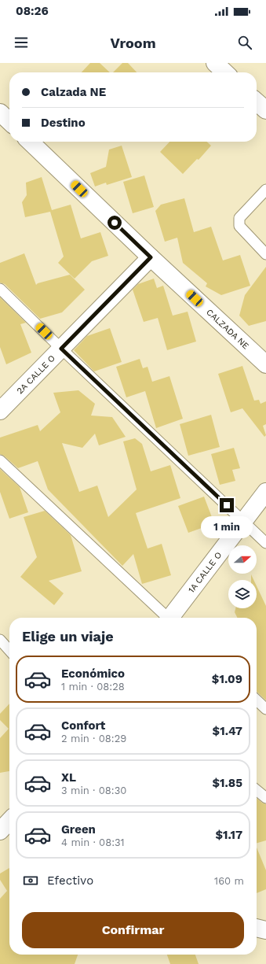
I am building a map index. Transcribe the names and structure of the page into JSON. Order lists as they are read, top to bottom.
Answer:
{
  "streets": {
    "street": ["CALZADA NE", "2A CALLE O", "1A CALLE O"]
  },
  "crossings": [
    ["CALZADA NE", "2A CALLE O"]
  ],
  "north": "right",
  "page": {
    "status": "08:26",
    "header": "Vroom",
    "banner": ["Calzada NE", "Destino"],
    "bubble": "1 min",
    "heading": "Elige un viaje",
    "list": [
      {
        "name": "Económico",
        "note": "1 min · 08:28",
        "value": "$1.09"
      },
      {
        "name": "Confort",
        "note": "2 min · 08:29",
        "value": "$1.47"
      },
      {
        "name": "XL",
        "note": "3 min · 08:30",
        "value": "$1.85"
      },
      {
        "name": "Green",
        "note": "4 min · 08:31",
        "value": "$1.17"
      }
    ],
    "pay": ["Efectivo", "160 m"],
    "buttons": "Confirmar"
  }
}
